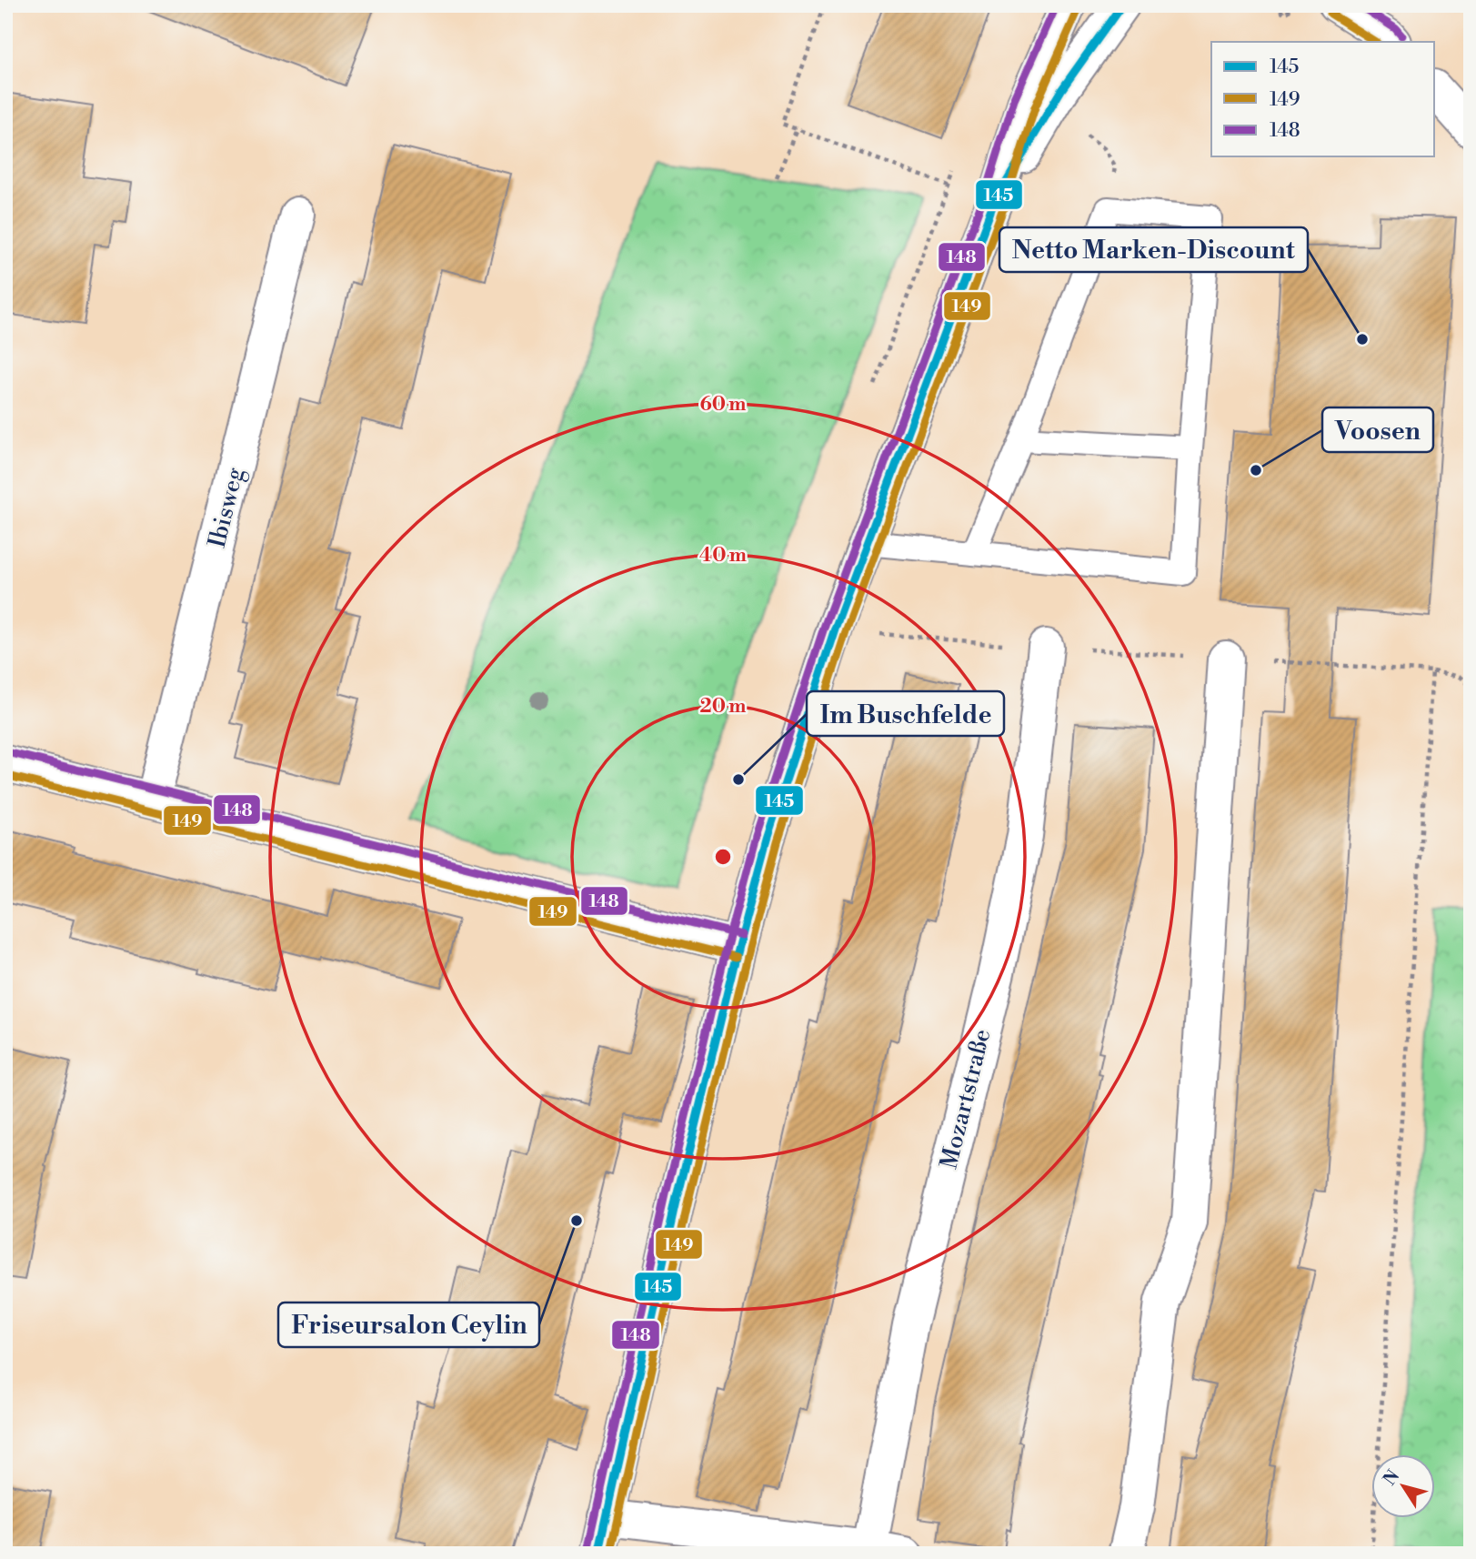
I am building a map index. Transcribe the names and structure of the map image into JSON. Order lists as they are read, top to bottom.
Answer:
{
  "streets": {
    "street": ["Ibisweg", "Mozartstraße"]
  },
  "places": [
    "Netto Marken-Discount",
    "Voosen",
    "Im Buschfelde",
    "Friseursalon Ceylin"
  ],
  "lines": ["transit line 145", "transit line 148", "transit line 149"],
  "legend": ["145", "149", "148"],
  "north": "top left",
  "rings": ["60 m", "40 m", "20 m"]
}
